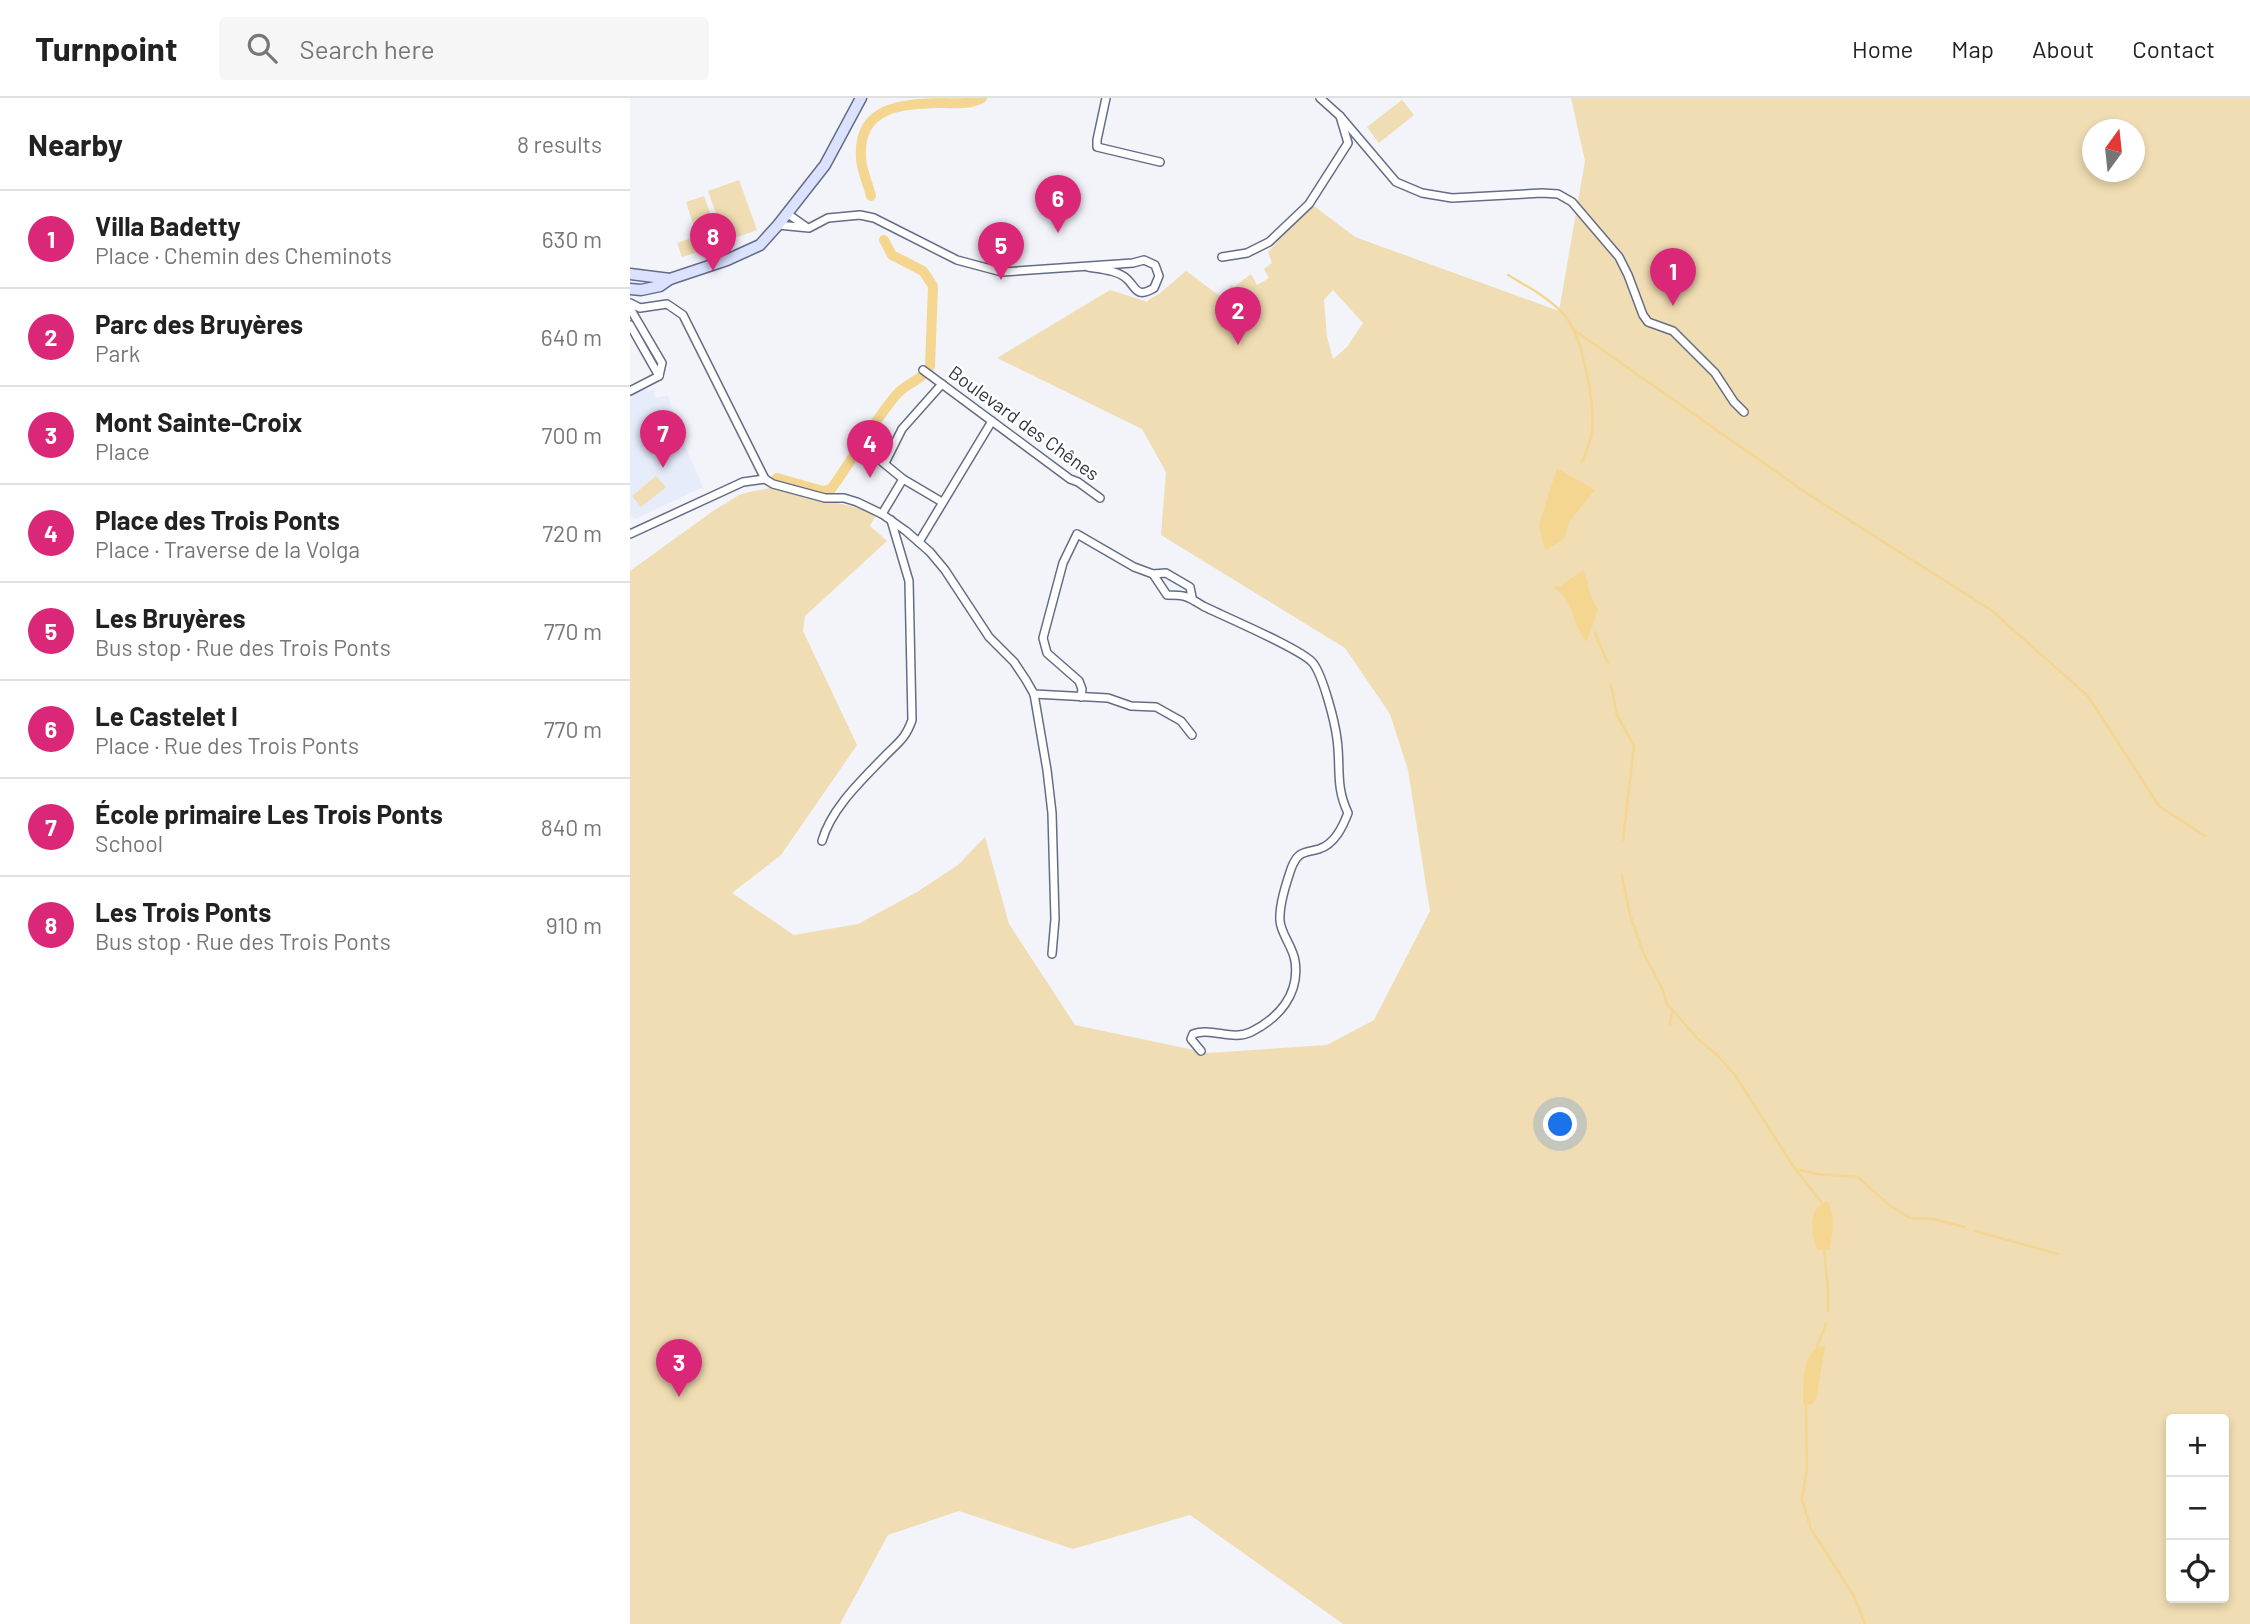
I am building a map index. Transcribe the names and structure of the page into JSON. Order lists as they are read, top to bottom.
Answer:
{
  "streets": {
    "street": ["Boulevard des Chênes"]
  },
  "north": "top",
  "page": {
    "header": "Turnpoint",
    "search": "Search here",
    "nav": [
      "Home",
      "Map",
      "About",
      "Contact"
    ],
    "heading": ["Nearby", "8 results"],
    "pins": [
      "6",
      "8",
      "5",
      "1",
      "2",
      "7",
      "4",
      "3"
    ],
    "list": [
      {
        "mark": "1",
        "name": "Villa Badetty",
        "note": "Place · Chemin des Cheminots",
        "value": "630 m"
      },
      {
        "mark": "2",
        "name": "Parc des Bruyères",
        "note": "Park",
        "value": "640 m"
      },
      {
        "mark": "3",
        "name": "Mont Sainte-Croix",
        "note": "Place",
        "value": "700 m"
      },
      {
        "mark": "4",
        "name": "Place des Trois Ponts",
        "note": "Place · Traverse de la Volga",
        "value": "720 m"
      },
      {
        "mark": "5",
        "name": "Les Bruyères",
        "note": "Bus stop · Rue des Trois Ponts",
        "value": "770 m"
      },
      {
        "mark": "6",
        "name": "Le Castelet I",
        "note": "Place · Rue des Trois Ponts",
        "value": "770 m"
      },
      {
        "mark": "7",
        "name": "École primaire Les Trois Ponts",
        "note": "School",
        "value": "840 m"
      },
      {
        "mark": "8",
        "name": "Les Trois Ponts",
        "note": "Bus stop · Rue des Trois Ponts",
        "value": "910 m"
      }
    ],
    "map_buttons": ["+", "−"]
  }
}
